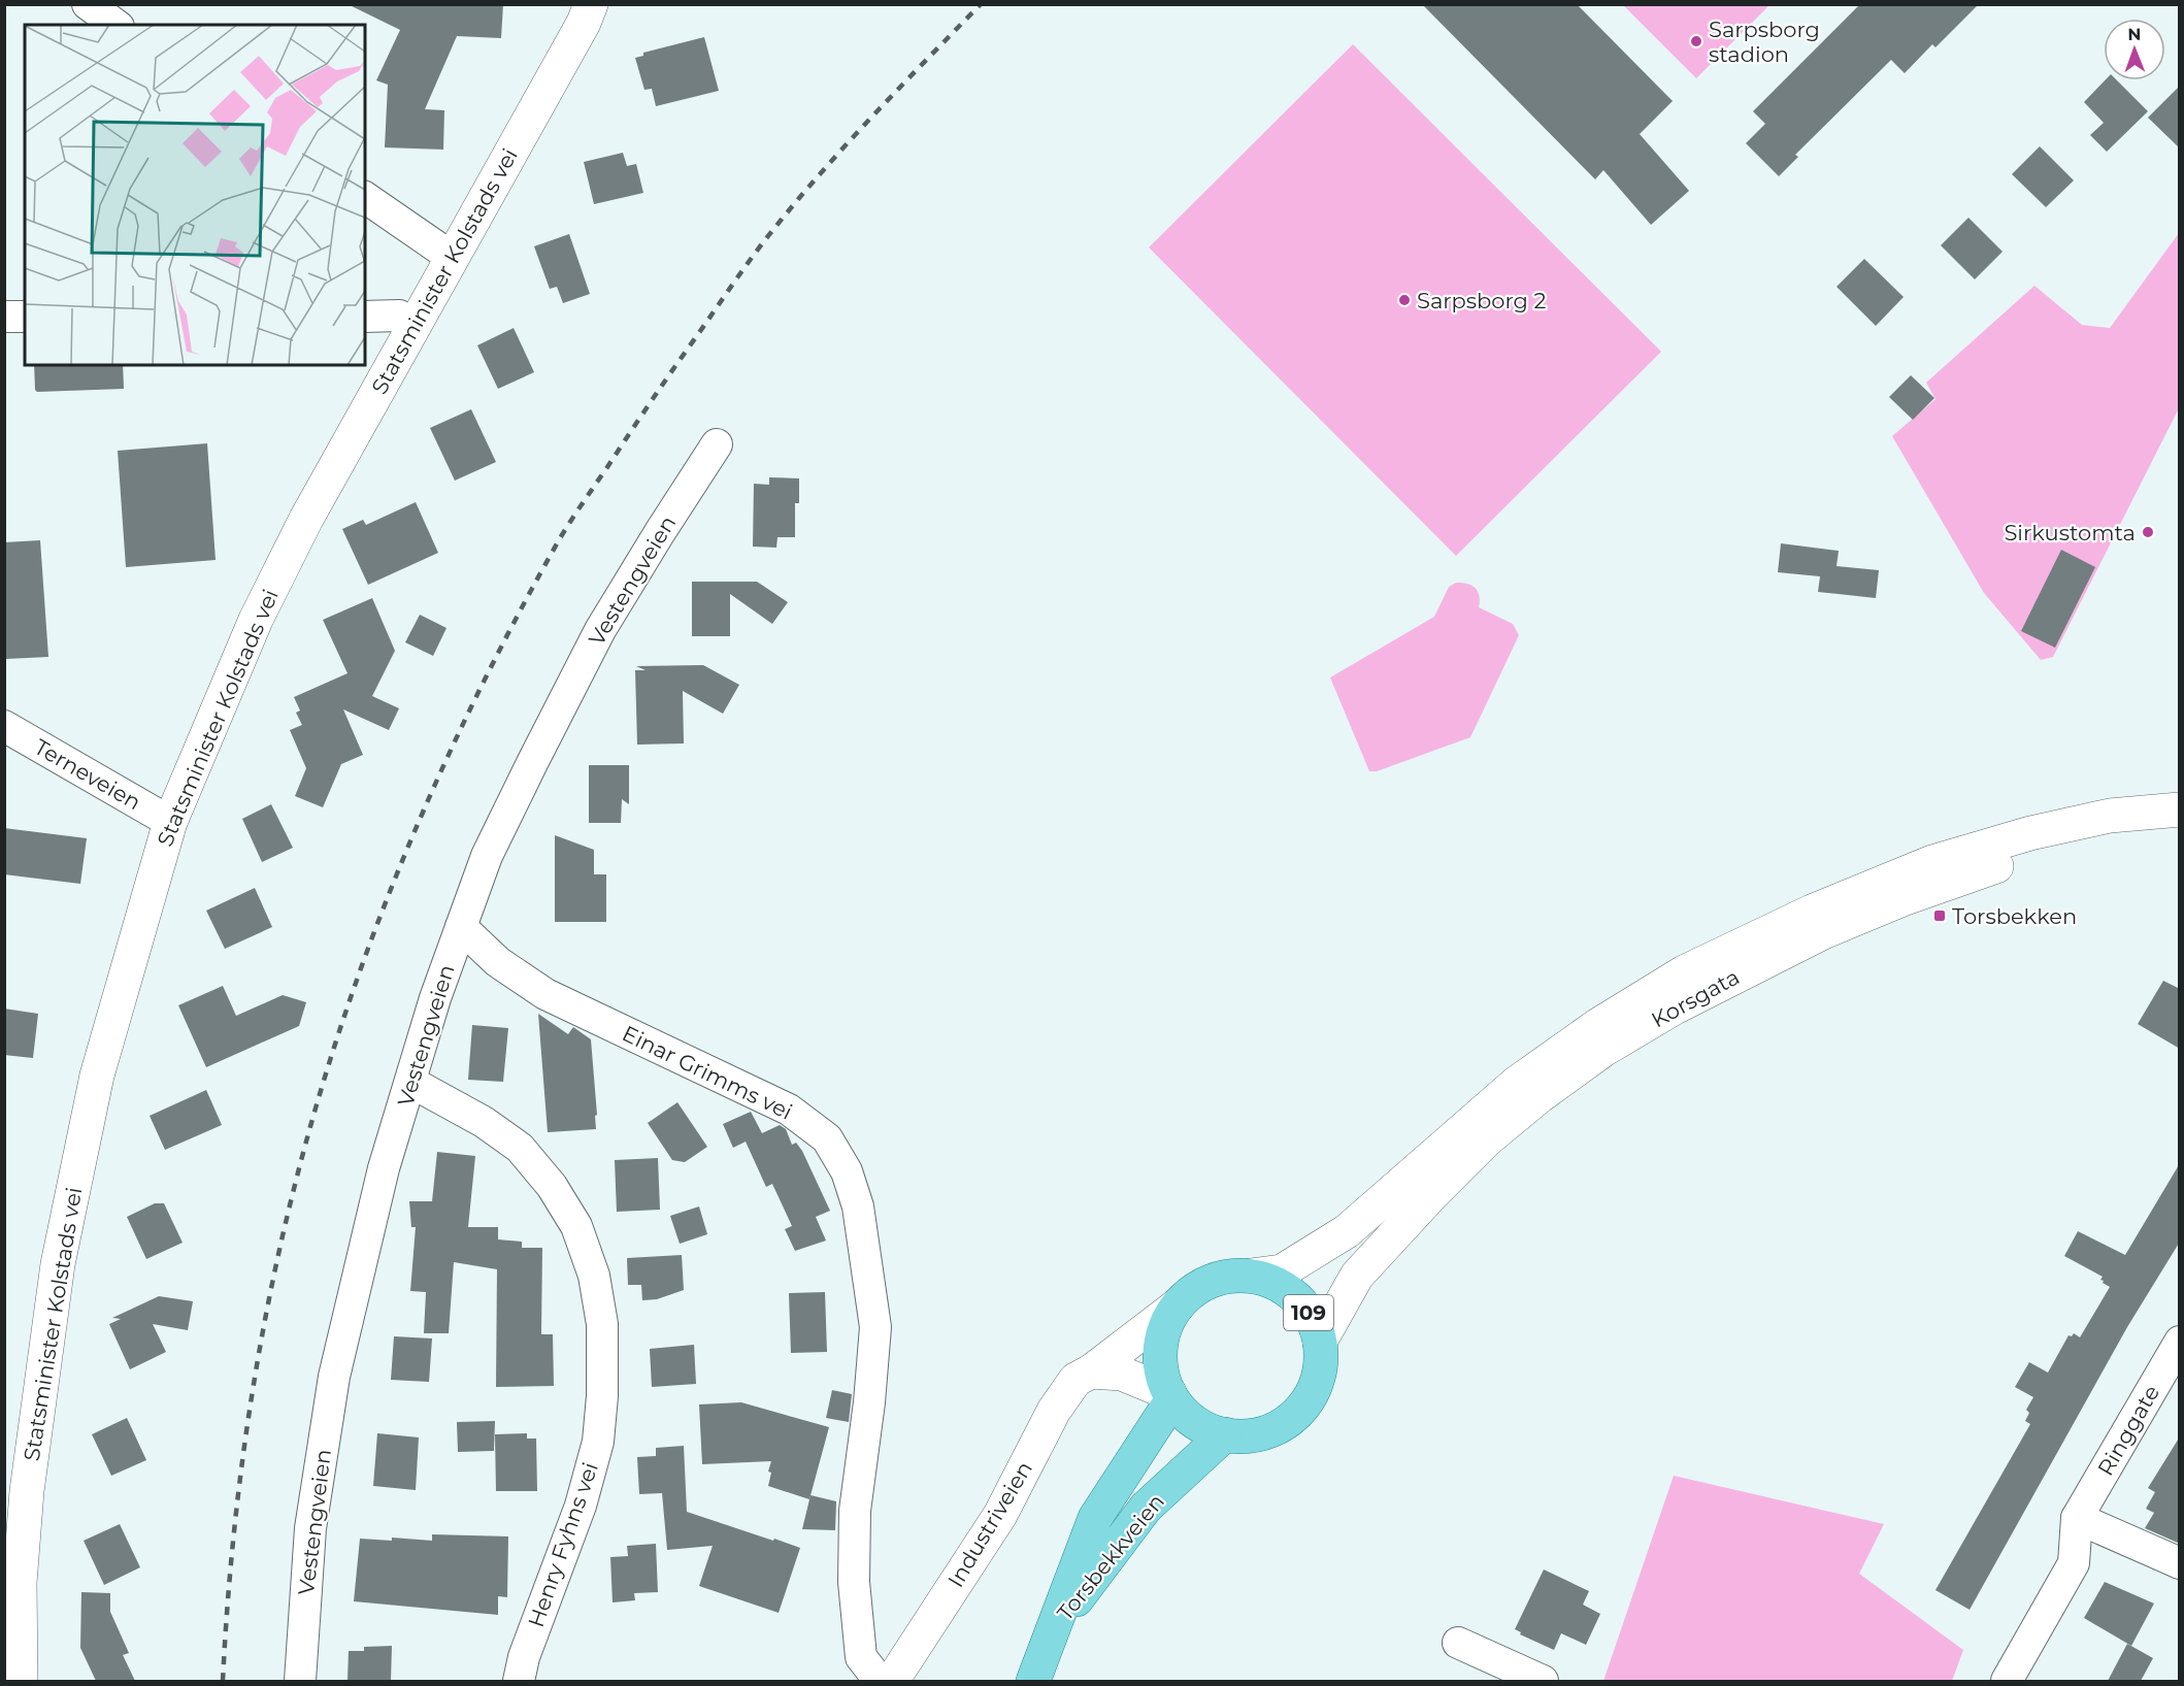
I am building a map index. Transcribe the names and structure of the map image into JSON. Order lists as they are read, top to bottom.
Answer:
{
  "streets": {
    "main road": ["109", "Torsbekkveien"],
    "street": [
      "Statsminister Kolstads vei",
      "Vestengveien",
      "Terneveien",
      "Korsgata",
      "Einar Grimms vei",
      "Ringgate",
      "Industriveien",
      "Henry Fyhns vei"
    ]
  },
  "crossings": [
    ["Statsminister Kolstads vei", "Terneveien"],
    ["Vestengveien", "Einar Grimms vei"],
    ["Vestengveien", "Henry Fyhns vei"],
    ["Korsgata", "109"],
    ["Korsgata", "Industriveien"],
    ["Korsgata", "Torsbekkveien"],
    ["109", "Industriveien"],
    ["109", "Torsbekkveien"],
    ["Industriveien", "Torsbekkveien"]
  ],
  "places": {
    "other": ["Sarpsborg stadion", "Sarpsborg 2", "Sirkustomta"],
    "transit": ["Torsbekken"]
  },
  "north": "top"
}
